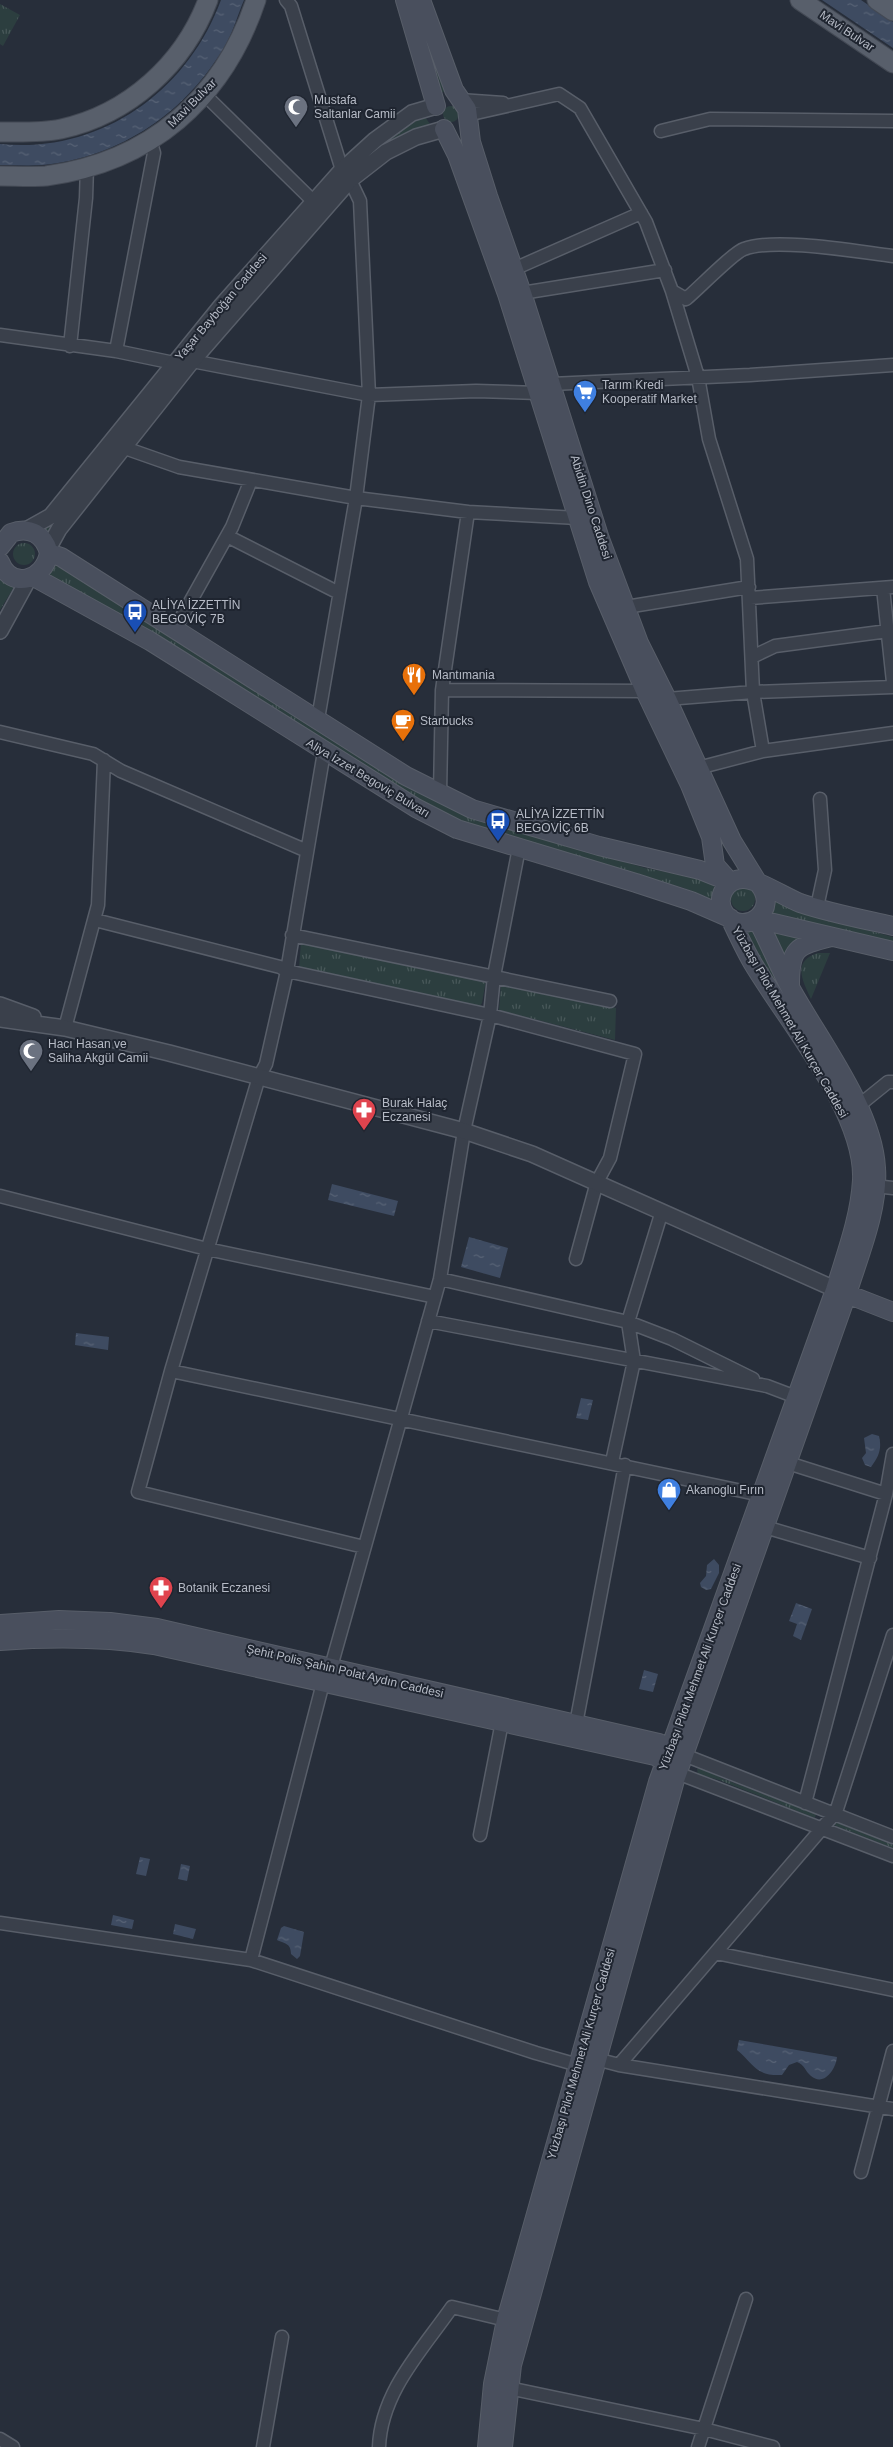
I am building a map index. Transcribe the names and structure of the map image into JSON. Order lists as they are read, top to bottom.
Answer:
{
  "streets": {
    "main road": [
      "Mavi Bulvar",
      "Abidin Dino Caddesi",
      "Aliya İzzet Begoviç Bulvarı",
      "Yüzbaşı Pilot Mehmet Ali Kurçer Caddesi",
      "Şehit Polis Şahin Polat Aydın Caddesi"
    ],
    "street": ["Yaşar Bayboğan Caddesi"]
  },
  "crossings": [
    ["Yaşar Bayboğan Caddesi", "Abidin Dino Caddesi"],
    ["Yaşar Bayboğan Caddesi", "Aliya İzzet Begoviç Bulvarı"],
    ["Abidin Dino Caddesi", "Aliya İzzet Begoviç Bulvarı"],
    ["Abidin Dino Caddesi", "Yüzbaşı Pilot Mehmet Ali Kurçer Caddesi"],
    ["Aliya İzzet Begoviç Bulvarı", "Yüzbaşı Pilot Mehmet Ali Kurçer Caddesi"],
    ["Yüzbaşı Pilot Mehmet Ali Kurçer Caddesi", "Şehit Polis Şahin Polat Aydın Caddesi"]
  ],
  "places": {
    "mosque": ["Mustafa Saltanlar Camii", "Hacı Hasan ve Saliha Akgül Camii"],
    "supermarket": ["Tarım Kredi Kooperatif Market"],
    "bus stop": ["ALİYA İZZETTİN BEGOVİÇ 7B", "ALİYA İZZETTİN BEGOVİÇ 6B"],
    "restaurant": ["Mantımania"],
    "cafe": ["Starbucks"],
    "pharmacy": ["Burak Halaç Eczanesi", "Botanik Eczanesi"],
    "shop": ["Akanoglu Fırın"]
  }
}
